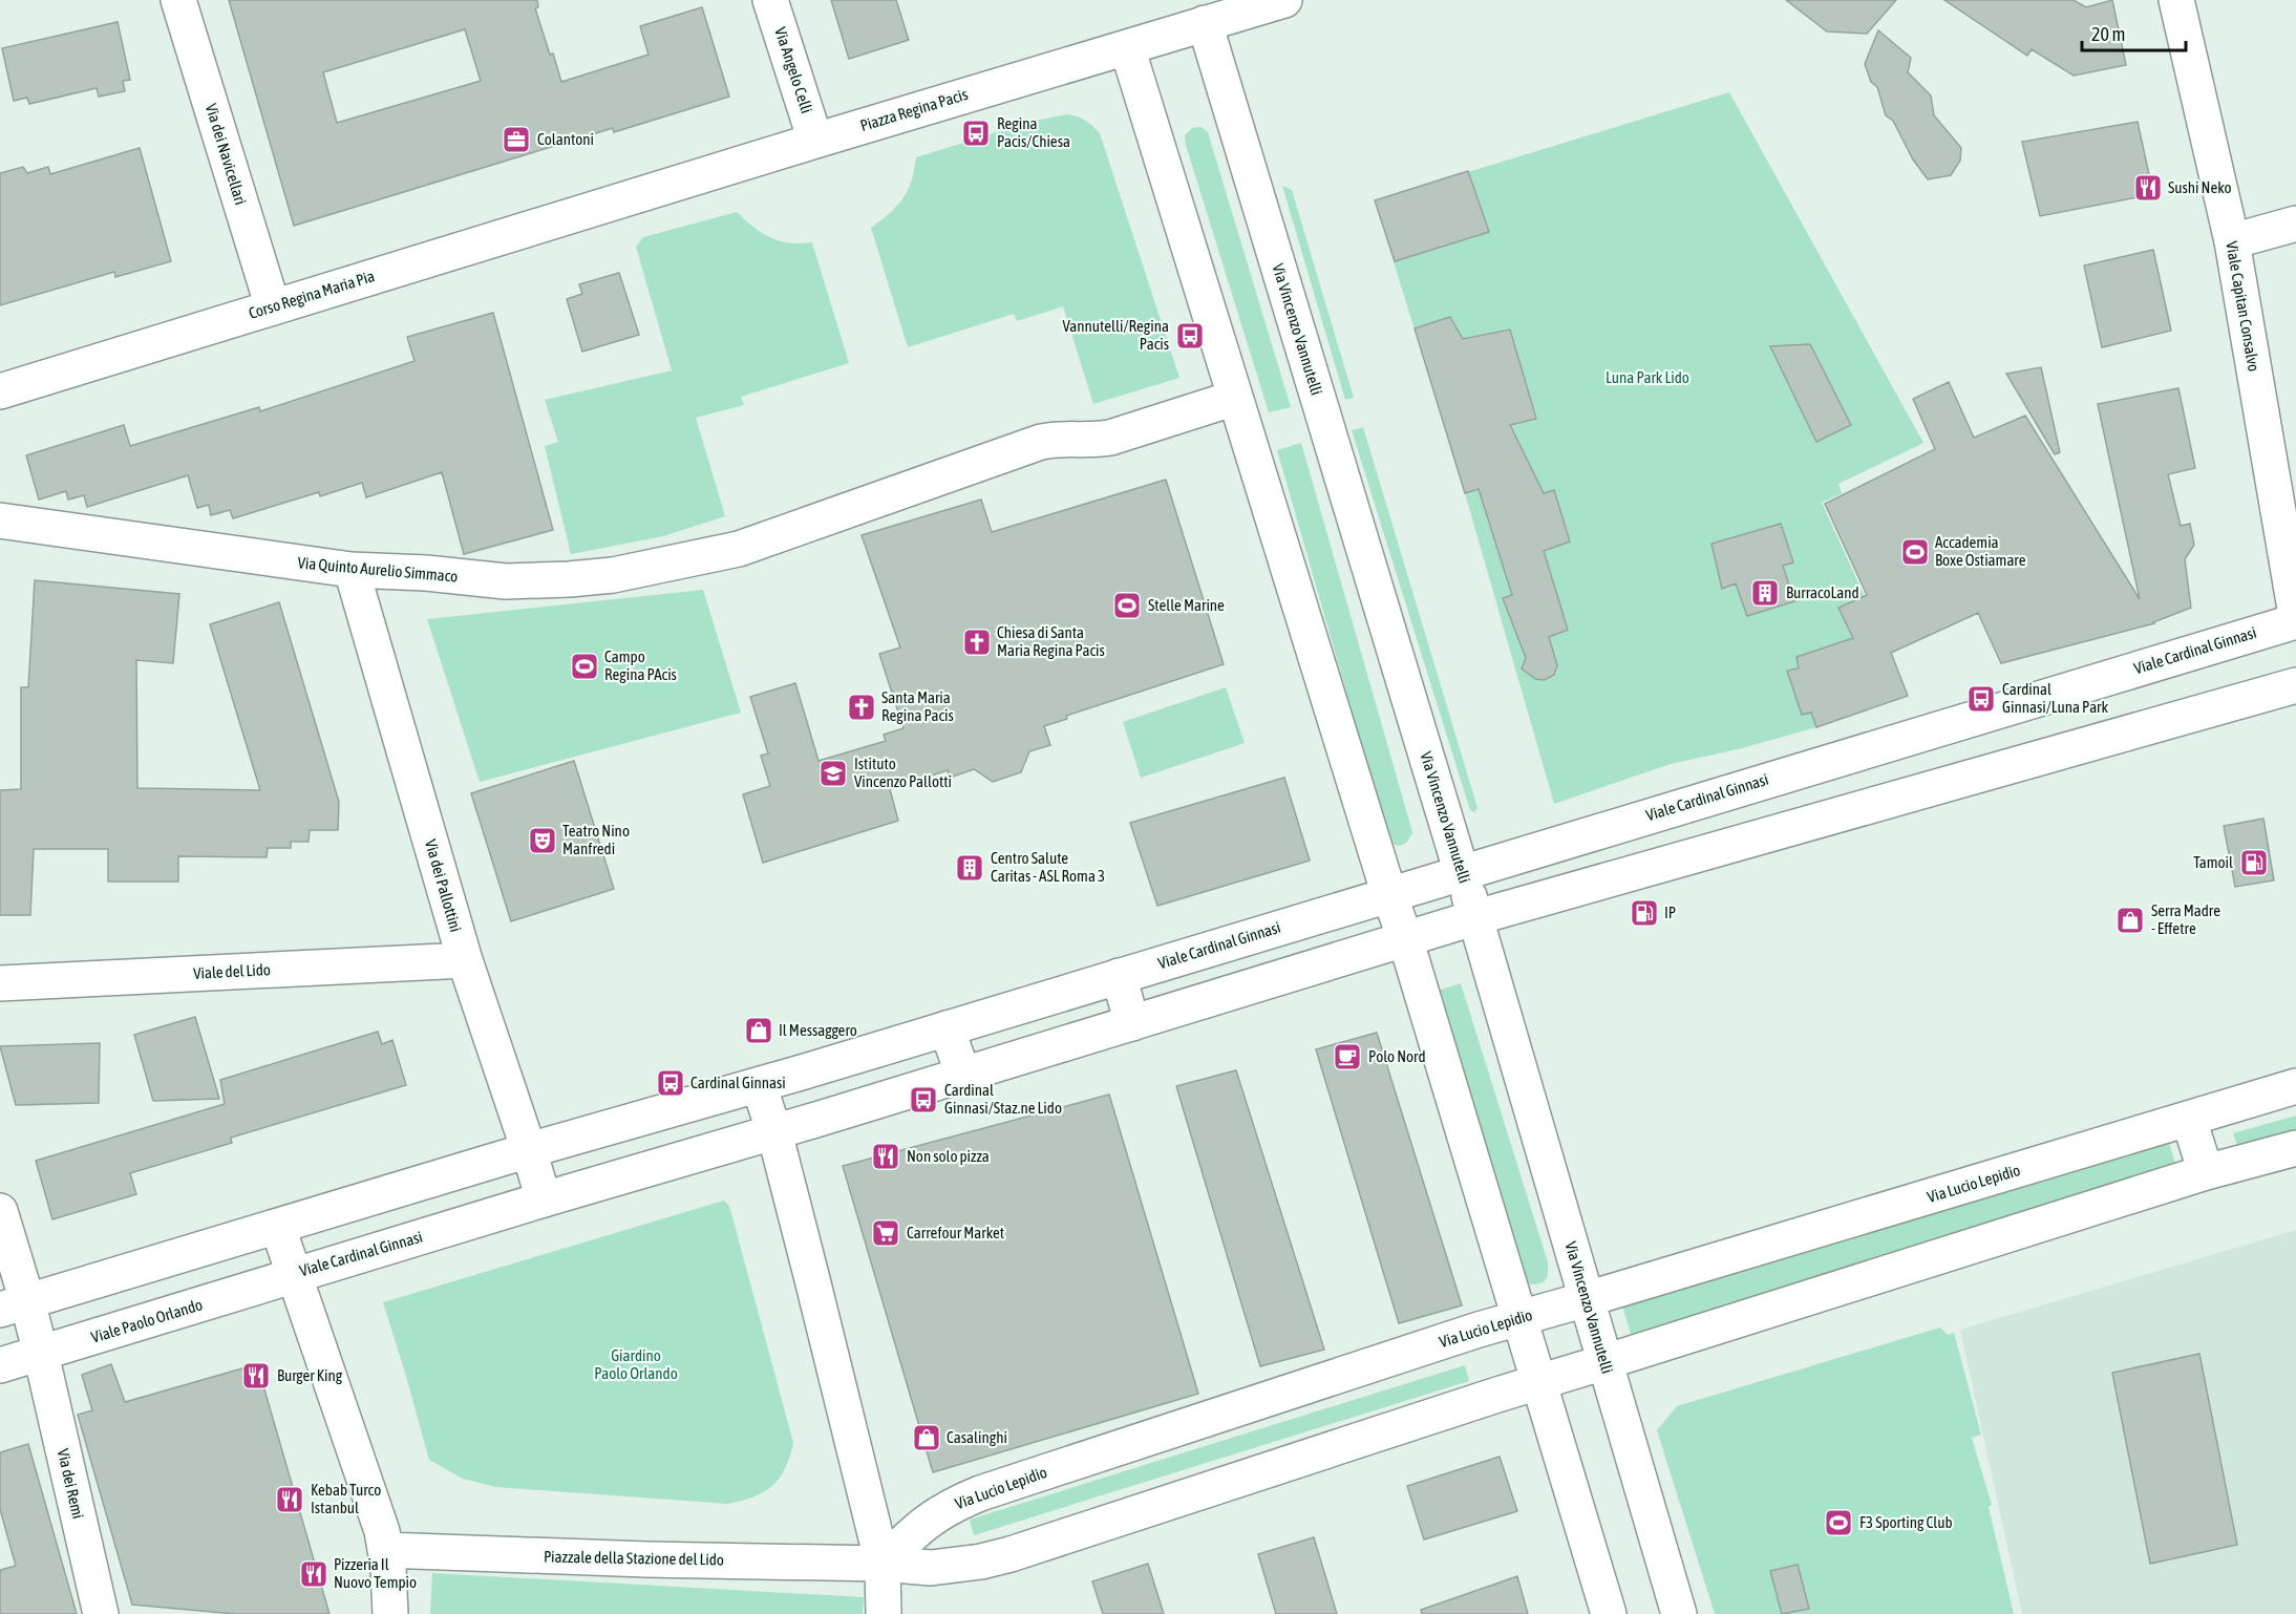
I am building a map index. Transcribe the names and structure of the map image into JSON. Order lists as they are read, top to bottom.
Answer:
{
  "streets": {
    "street": [
      "Via Angelo Celli",
      "Piazza Regina Pacis",
      "Via dei Navicellari",
      "Corso Regina Maria Pia",
      "Viale Capitan Consalvo",
      "Via Vincenzo Vannutelli",
      "Via Quinto Aurelio Simmaco",
      "Viale Cardinal Ginnasi",
      "Via dei Pallottini",
      "Viale del Lido",
      "Via Lucio Lepidio",
      "Viale Paolo Orlando",
      "Via dei Remi",
      "Piazzale della Stazione del Lido"
    ]
  },
  "crossings": [
    ["Via Angelo Celli", "Piazza Regina Pacis"],
    ["Piazza Regina Pacis", "Corso Regina Maria Pia"],
    ["Piazza Regina Pacis", "Via Vincenzo Vannutelli"],
    ["Via dei Navicellari", "Corso Regina Maria Pia"],
    ["Via Vincenzo Vannutelli", "Viale Cardinal Ginnasi"],
    ["Via Vincenzo Vannutelli", "Via Lucio Lepidio"],
    ["Via Quinto Aurelio Simmaco", "Via dei Pallottini"],
    ["Viale Cardinal Ginnasi", "Via dei Pallottini"],
    ["Viale Cardinal Ginnasi", "Viale Paolo Orlando"],
    ["Via dei Pallottini", "Viale del Lido"],
    ["Via Lucio Lepidio", "Piazzale della Stazione del Lido"],
    ["Viale Paolo Orlando", "Via dei Remi"]
  ],
  "parks": ["Luna Park Lido", "Giardino Paolo Orlando"],
  "places": {
    "bus stop": [
      "Regina Pacis/Chiesa",
      "Vannutelli/Regina Pacis",
      "Cardinal Ginnasi/Luna Park",
      "Cardinal Ginnasi",
      "Cardinal Ginnasi/Staz.ne Lido"
    ],
    "office": ["Colantoni"],
    "restaurant": [
      "Sushi Neko",
      "Non solo pizza",
      "Burger King",
      "Kebab Turco Istanbul",
      "Pizzeria Il Nuovo Tempio"
    ],
    "sports": [
      "Accademia Boxe Ostiamare",
      "Stelle Marine",
      "Campo Regina PAcis",
      "F3 Sporting Club"
    ],
    "building": ["BurracoLand", "Centro Salute Caritas - ASL Roma 3"],
    "church": ["Chiesa di Santa Maria Regina Pacis", "Santa Maria Regina Pacis"],
    "school or university": ["Istituto Vincenzo Pallotti"],
    "theatre": ["Teatro Nino Manfredi"],
    "fuel station": ["Tamoil", "IP"],
    "shop": ["Serra Madre - Effetre", "Il Messaggero", "Casalinghi"],
    "cafe": ["Polo Nord"],
    "supermarket": ["Carrefour Market"]
  },
  "scale_bar": "20 m"
}
